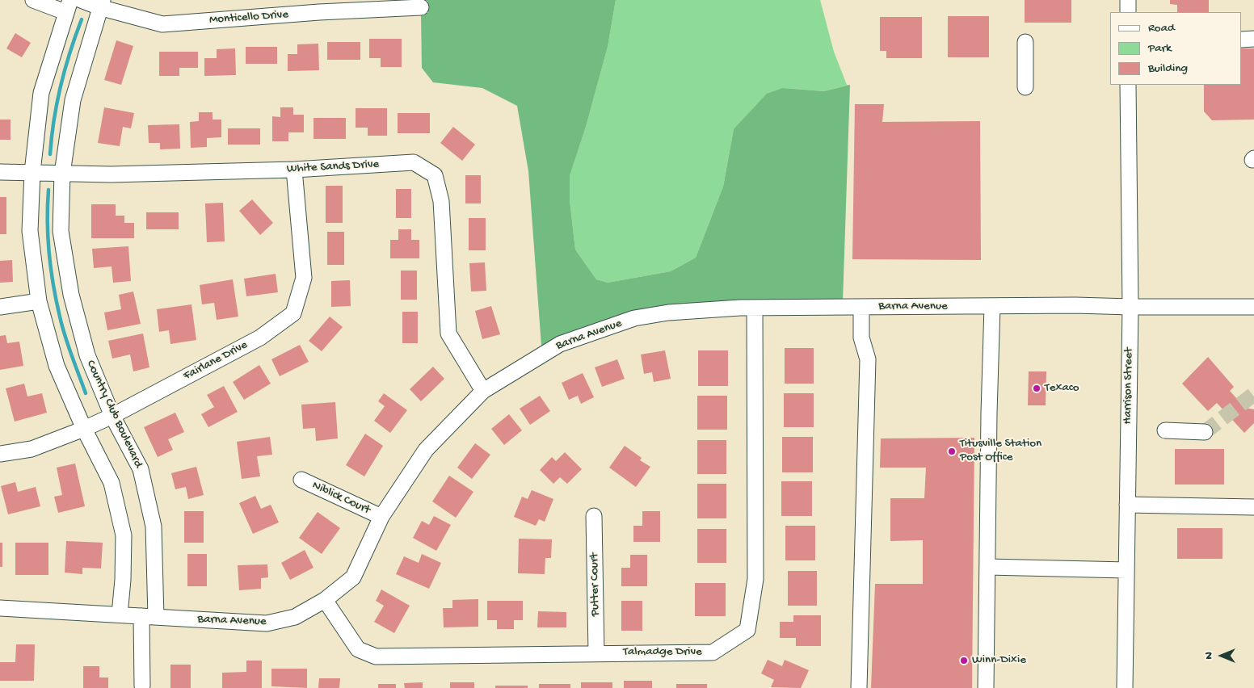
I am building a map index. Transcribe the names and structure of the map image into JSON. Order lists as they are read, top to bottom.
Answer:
{
  "streets": {
    "street": [
      "Monticello Drive",
      "White Sands Drive",
      "Barna Avenue",
      "Fairlane Drive",
      "Harrison Street",
      "Country Club Boulevard",
      "Niblick Court",
      "Putter Court",
      "Talmadge Drive"
    ]
  },
  "crossings": [
    ["Monticello Drive", "Country Club Boulevard"],
    ["White Sands Drive", "Barna Avenue"],
    ["White Sands Drive", "Fairlane Drive"],
    ["White Sands Drive", "Country Club Boulevard"],
    ["Barna Avenue", "Harrison Street"],
    ["Barna Avenue", "Country Club Boulevard"],
    ["Barna Avenue", "Niblick Court"],
    ["Barna Avenue", "Talmadge Drive"],
    ["Fairlane Drive", "Country Club Boulevard"],
    ["Putter Court", "Talmadge Drive"]
  ],
  "places": ["Texaco", "Titusville Station Post Office", "Winn-Dixie"],
  "legend": ["Road", "Park", "Building"],
  "north": "left"
}
